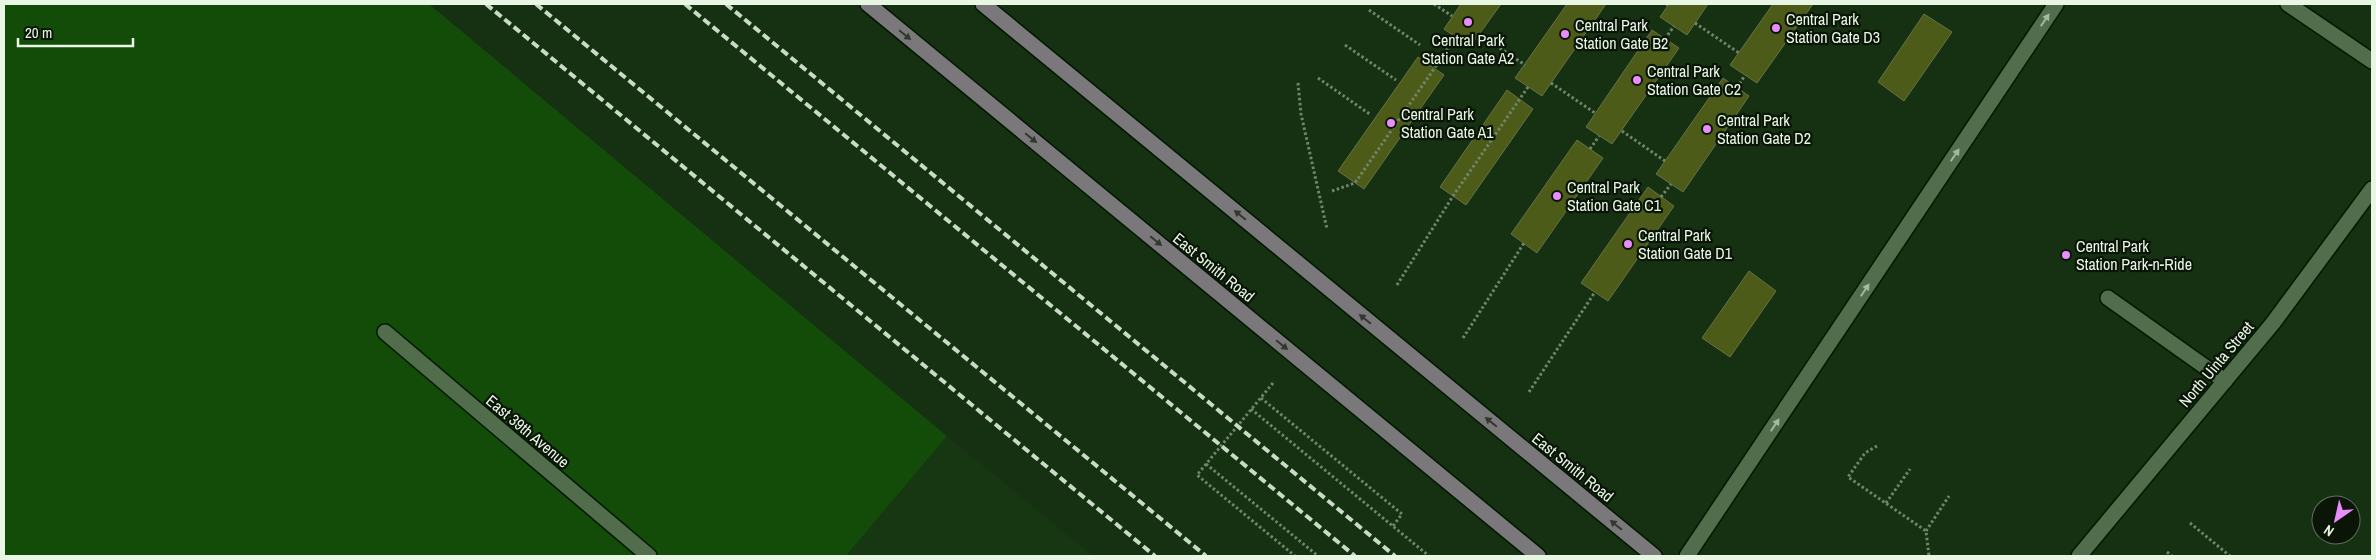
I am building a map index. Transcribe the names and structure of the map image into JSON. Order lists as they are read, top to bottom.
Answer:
{
  "streets": {
    "street": ["East Smith Road", "North Uinta Street", "East 39th Avenue"]
  },
  "places": [
    "Central Park Station Gate A2",
    "Central Park Station Gate D3",
    "Central Park Station Gate B2",
    "Central Park Station Gate C2",
    "Central Park Station Gate A1",
    "Central Park Station Gate D2",
    "Central Park Station Gate C1",
    "Central Park Station Gate D1",
    "Central Park Station Park-n-Ride"
  ],
  "scale_bar": "20 m",
  "north": "bottom left"
}
